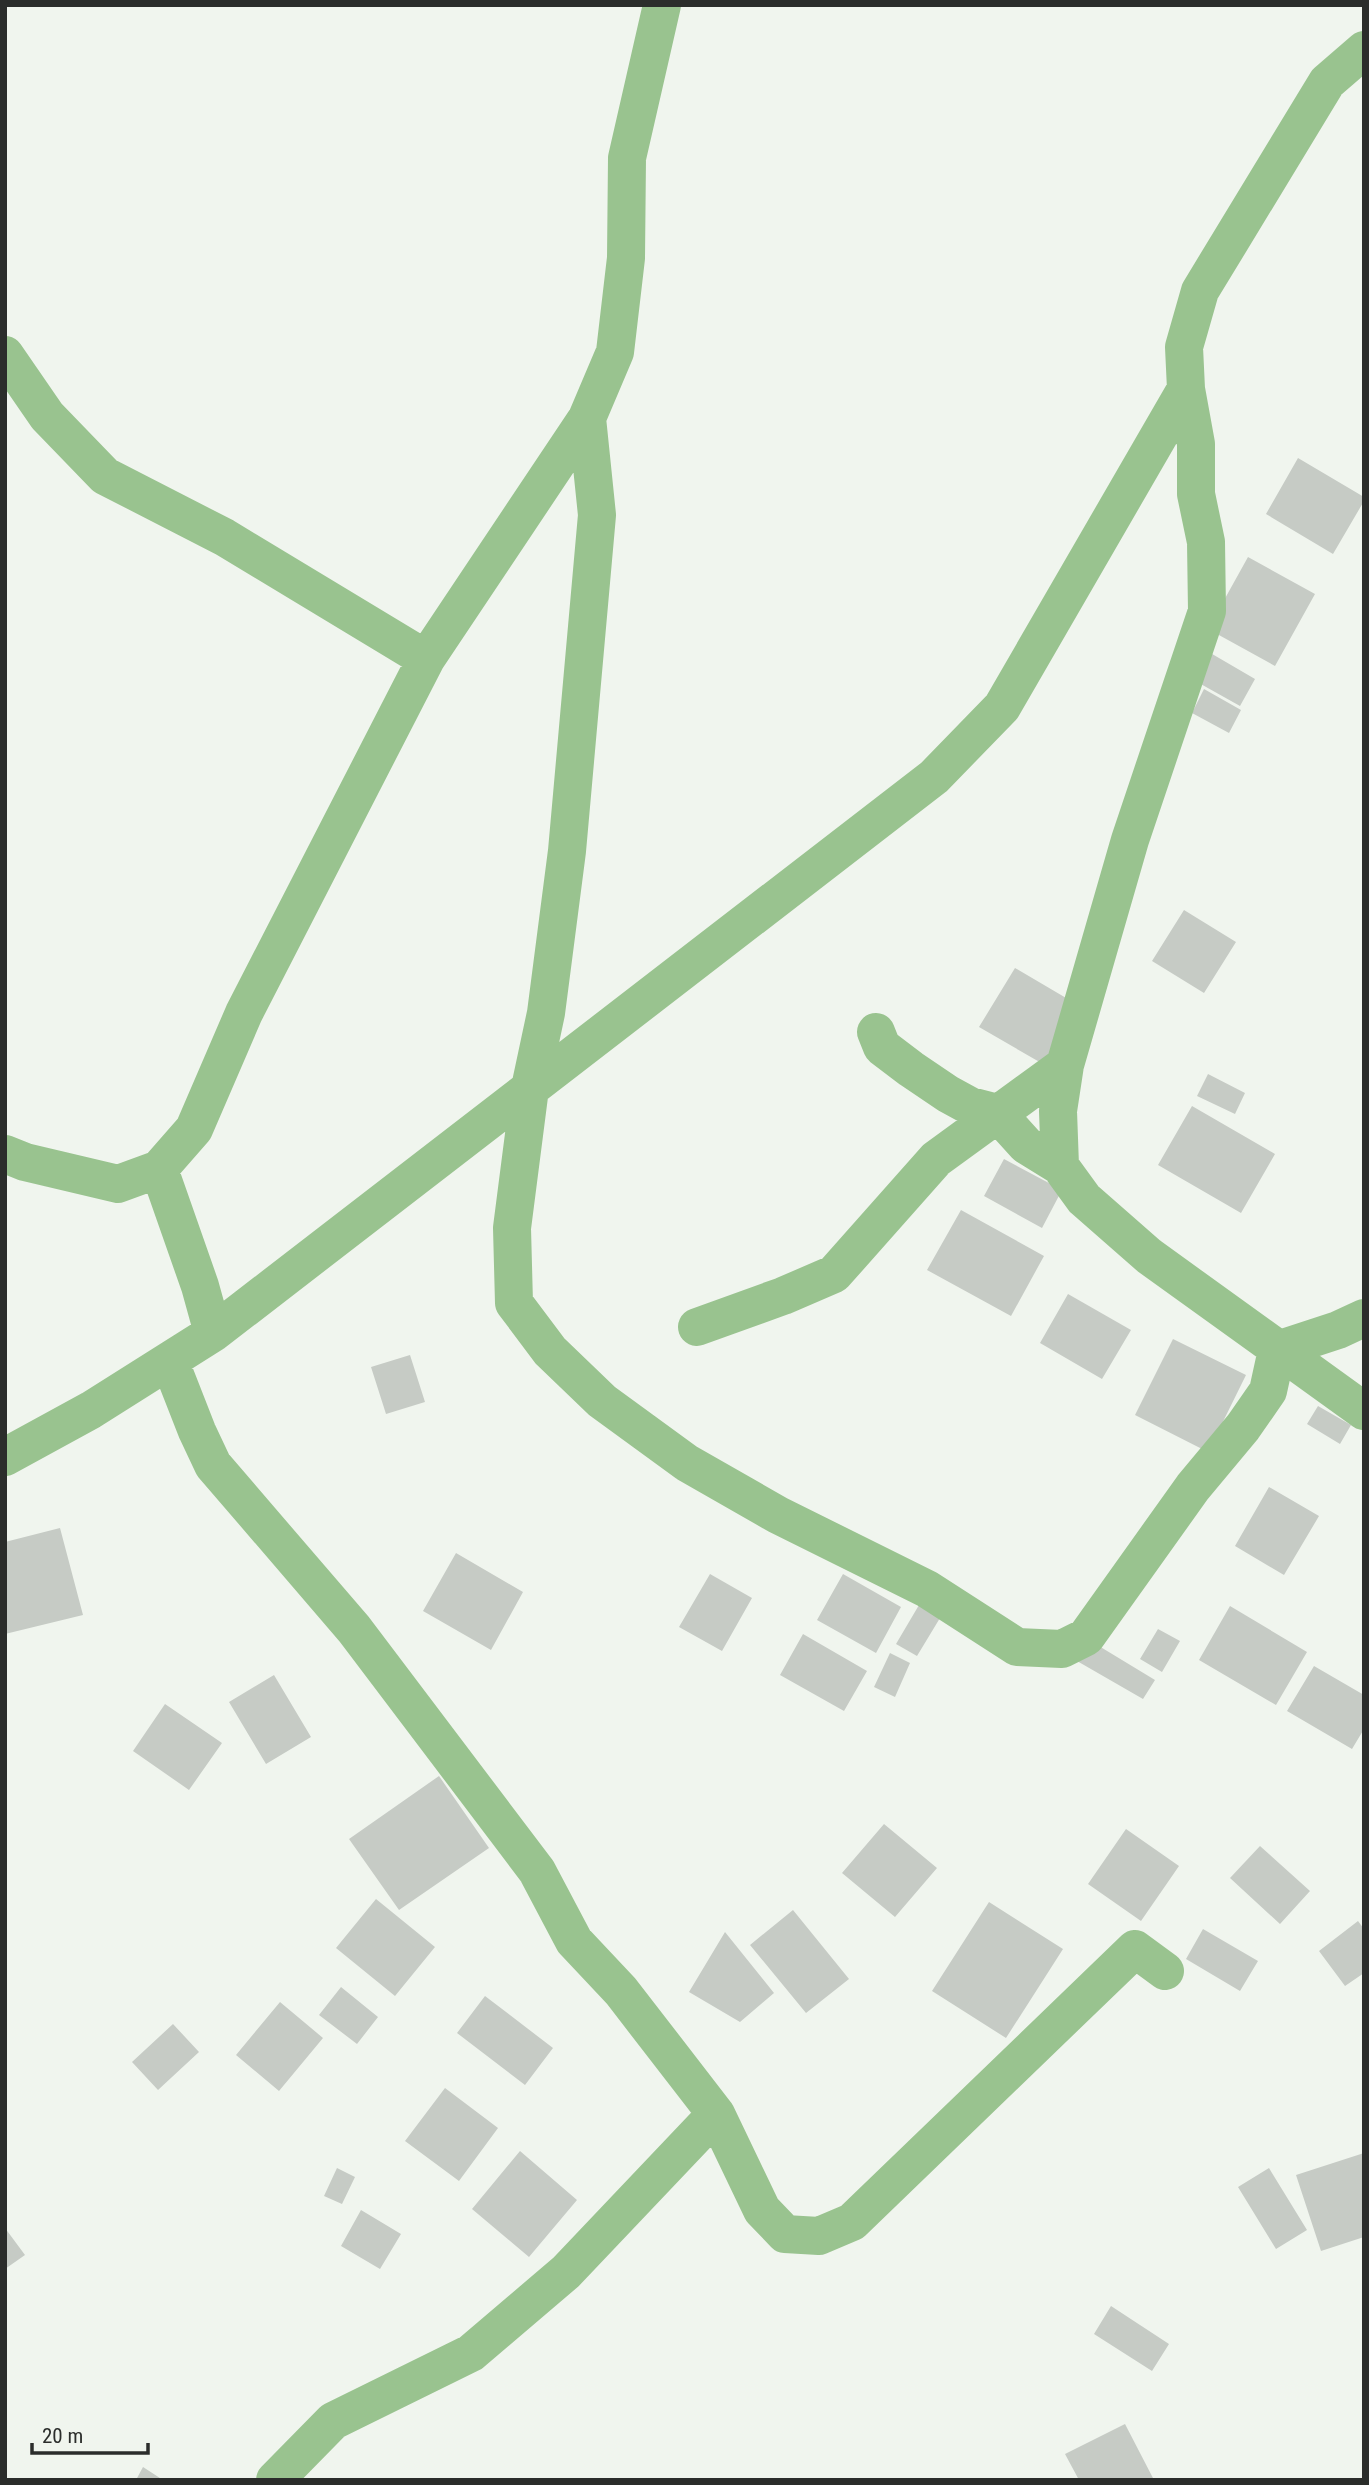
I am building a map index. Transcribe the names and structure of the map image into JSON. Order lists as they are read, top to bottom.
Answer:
{
  "scale_bar": "20 m"
}
